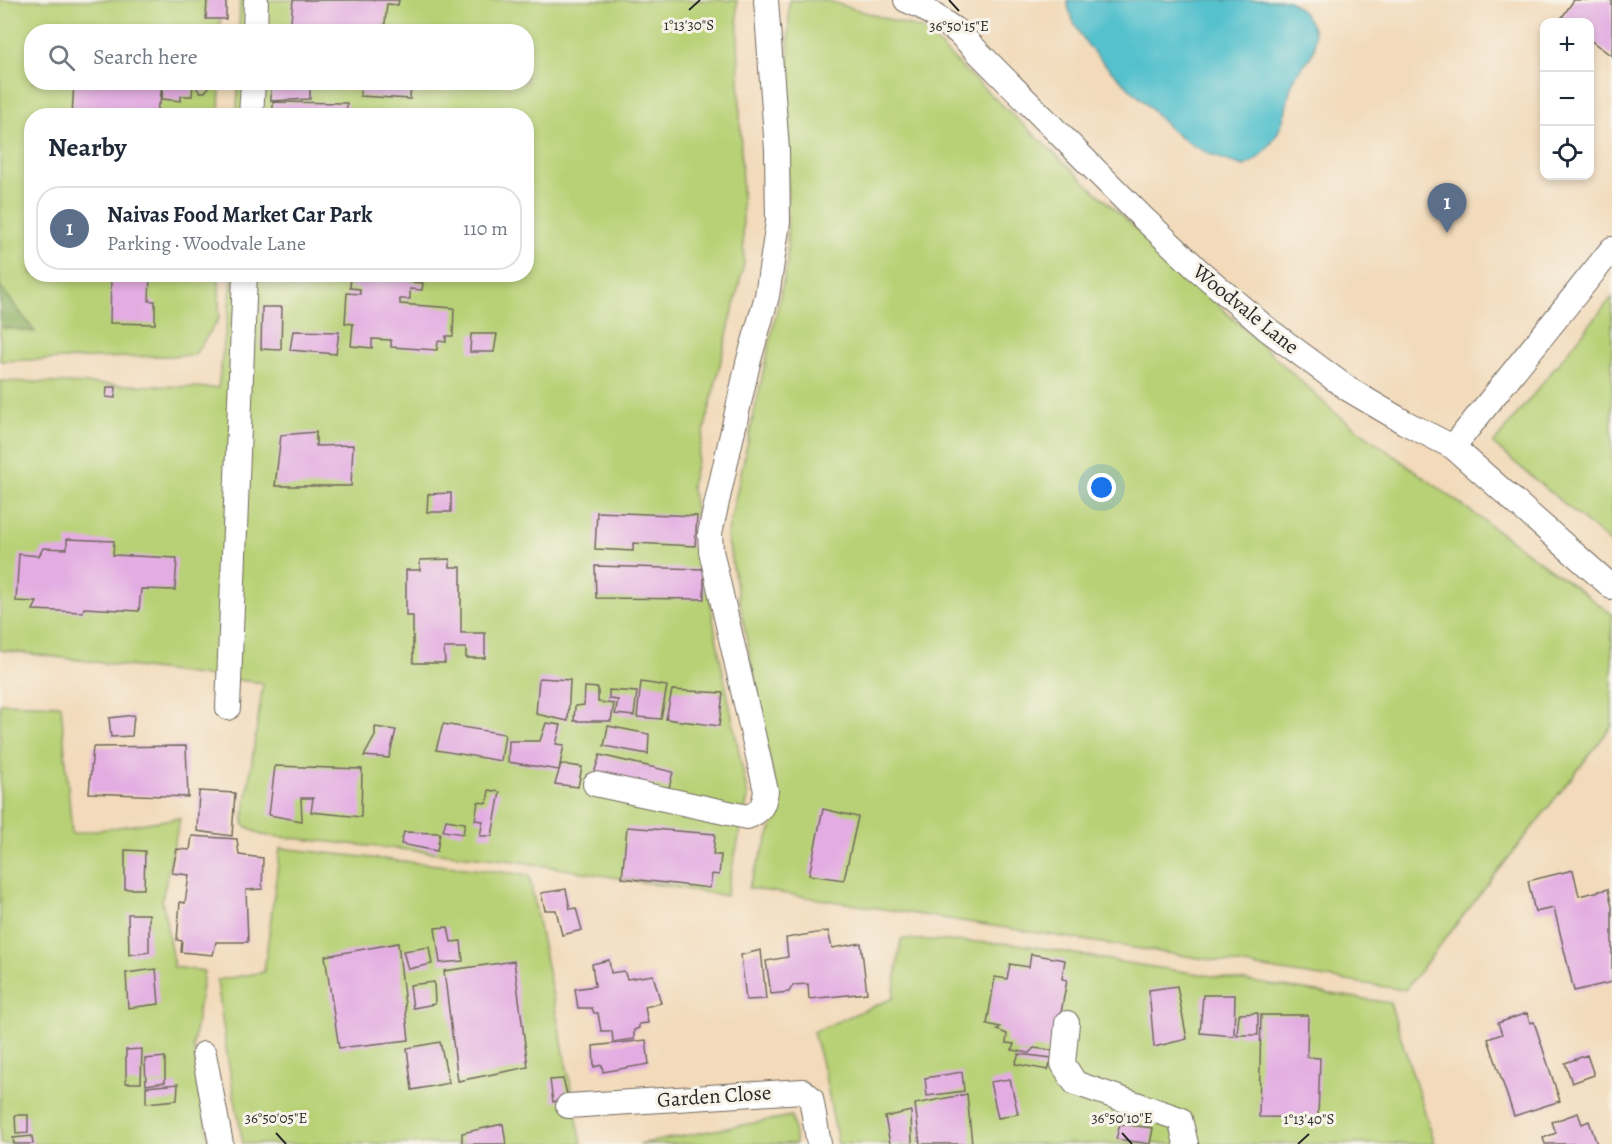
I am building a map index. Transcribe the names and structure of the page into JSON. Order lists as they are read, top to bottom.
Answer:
{
  "streets": {
    "street": ["Woodvale Lane", "Garden Close"]
  },
  "page": {
    "map_buttons": ["+", "−"],
    "search": "Search here",
    "heading": "Nearby",
    "pins": "1",
    "list": [
      {
        "mark": "1",
        "name": "Naivas Food Market Car Park",
        "note": "Parking · Woodvale Lane",
        "value": "110 m"
      }
    ]
  },
  "coordinates": [
    "1°13'30\"S",
    "36°50'15\"E",
    "36°50'05\"E",
    "36°50'10\"E",
    "1°13'40\"S"
  ]
}
